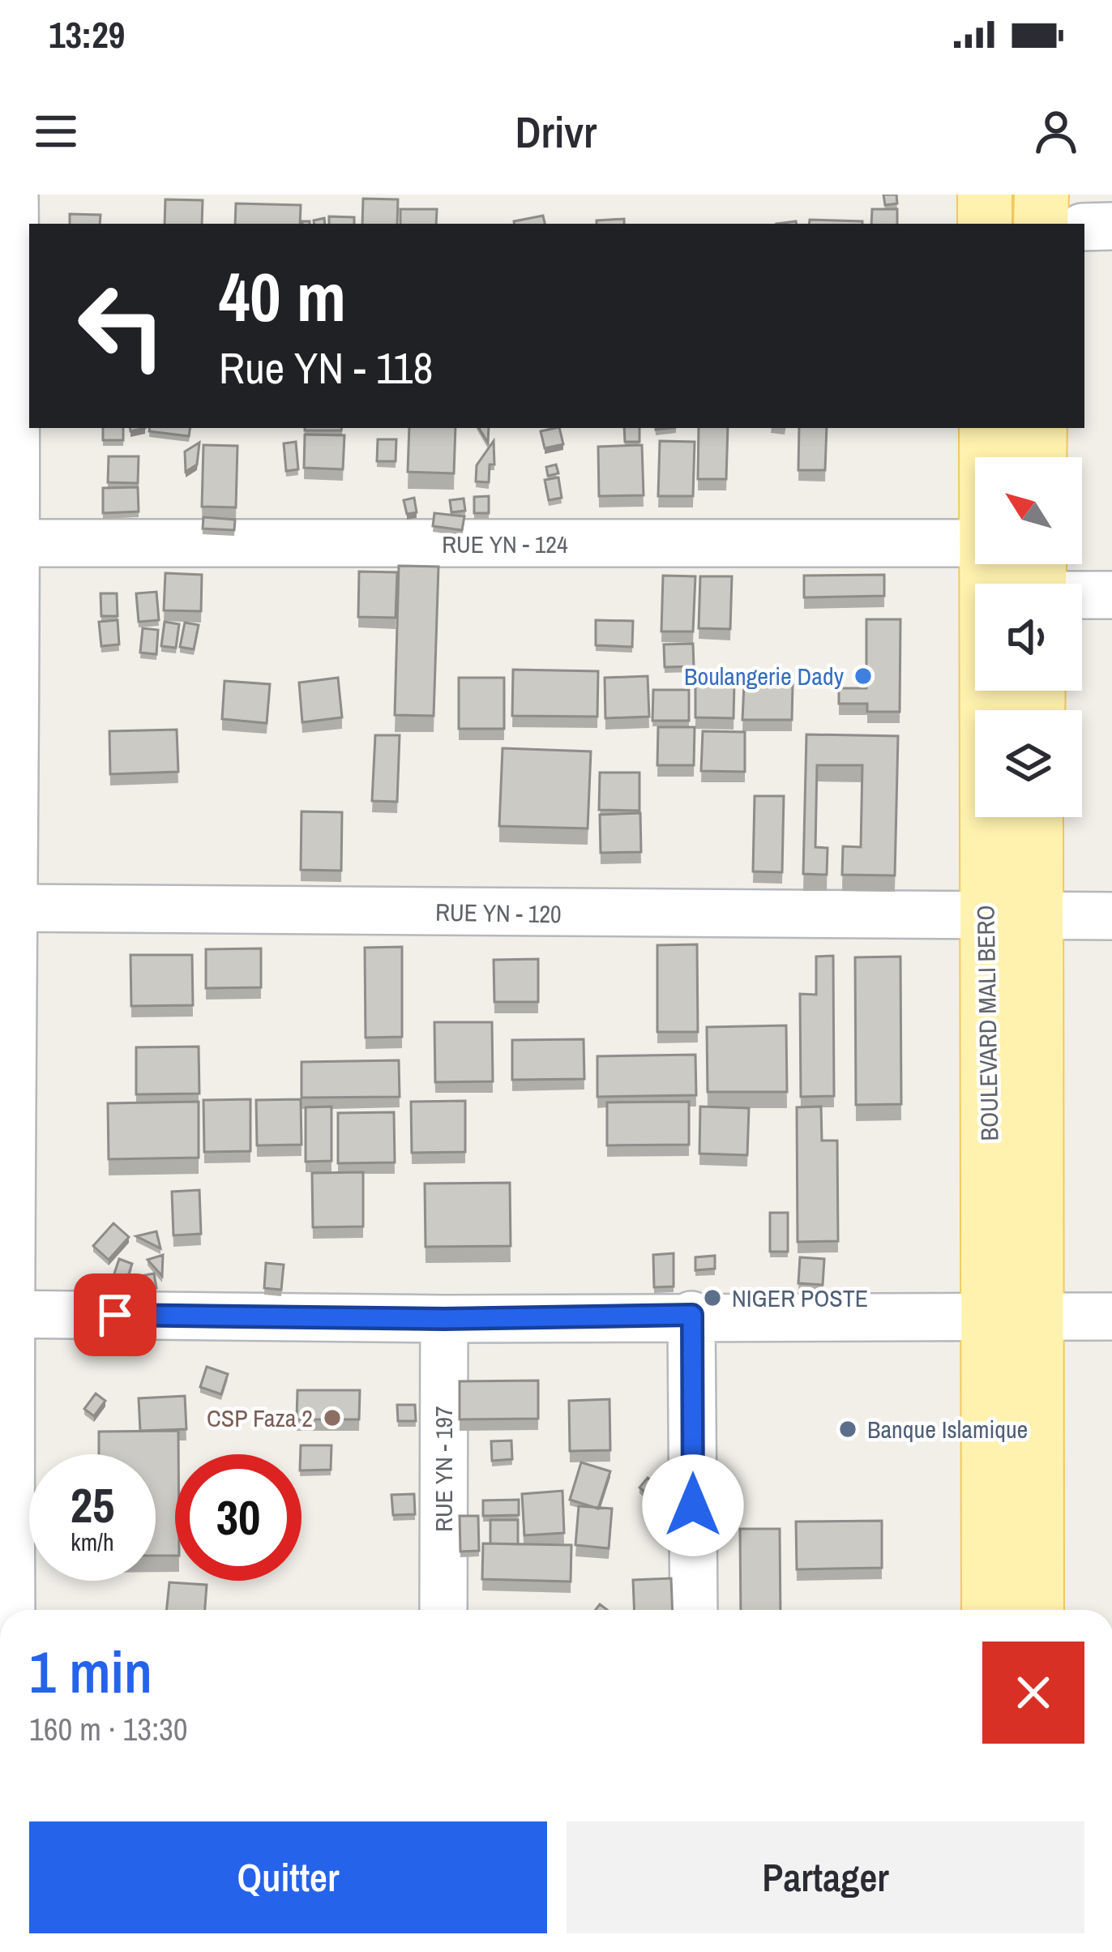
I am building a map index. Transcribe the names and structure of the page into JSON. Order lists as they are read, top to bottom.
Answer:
{
  "streets": {
    "main road": ["BOULEVARD MALI BERO"],
    "street": ["RUE YN - 124", "RUE YN - 120", "RUE YN - 197"]
  },
  "crossings": [
    ["RUE YN - 124", "BOULEVARD MALI BERO"],
    ["RUE YN - 120", "BOULEVARD MALI BERO"]
  ],
  "places": [
    "Boulangerie Dady",
    "NIGER POSTE",
    "CSP Faza 2",
    "Banque Islamique"
  ],
  "north": "top left",
  "page": {
    "status": "13:29",
    "header": "Drivr",
    "turn": ["40 m", "Rue YN - 118"],
    "speed": "25 km/h",
    "limit": "30",
    "heading": ["1 min", "160 m · 13:30"],
    "buttons": ["Quitter", "Partager"]
  }
}
